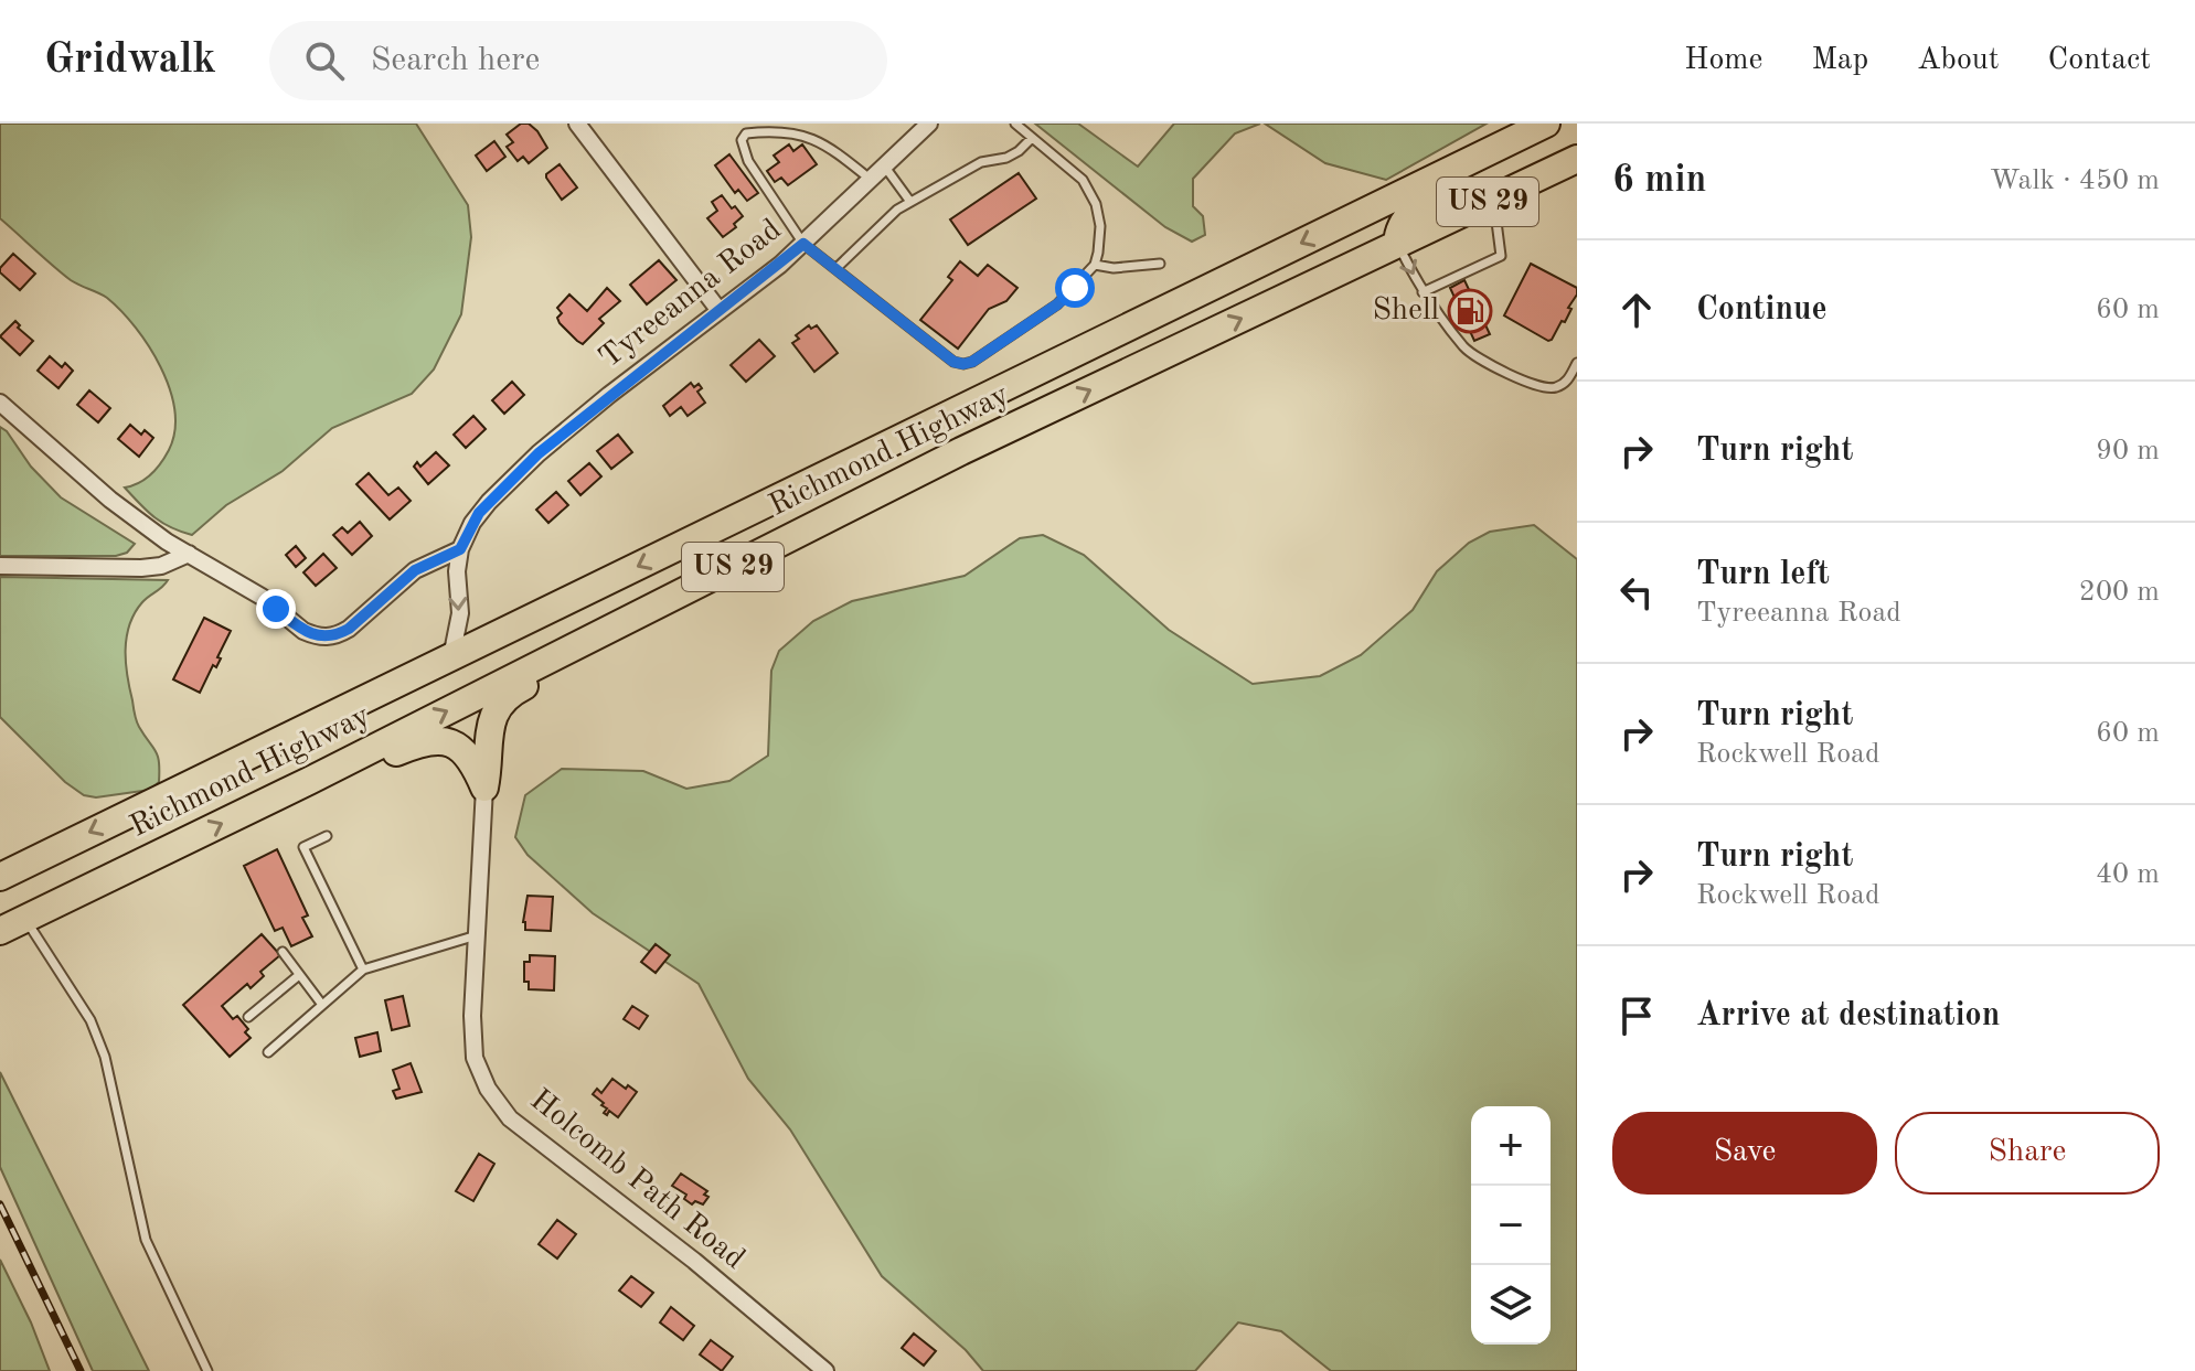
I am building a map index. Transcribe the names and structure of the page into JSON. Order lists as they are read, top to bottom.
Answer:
{
  "streets": {
    "highway": ["US 29", "Richmond Highway"],
    "street": ["Tyreeanna Road", "Holcomb Path Road"]
  },
  "crossings": [
    ["Tyreeanna Road", "Richmond Highway"]
  ],
  "places": {
    "fuel station": ["Shell"]
  },
  "page": {
    "header": "Gridwalk",
    "search": "Search here",
    "nav": [
      "Home",
      "Map",
      "About",
      "Contact"
    ],
    "heading": ["6 min", "Walk · 450 m"],
    "list": [
      ["Continue", "60 m"],
      ["Turn right", "90 m"],
      ["Turn left", "Tyreeanna Road", "200 m"],
      ["Turn right", "Rockwell Road", "60 m"],
      ["Turn right", "Rockwell Road", "40 m"],
      "Arrive at destination"
    ],
    "buttons": ["Save", "Share"],
    "map_buttons": ["+", "−"]
  }
}
